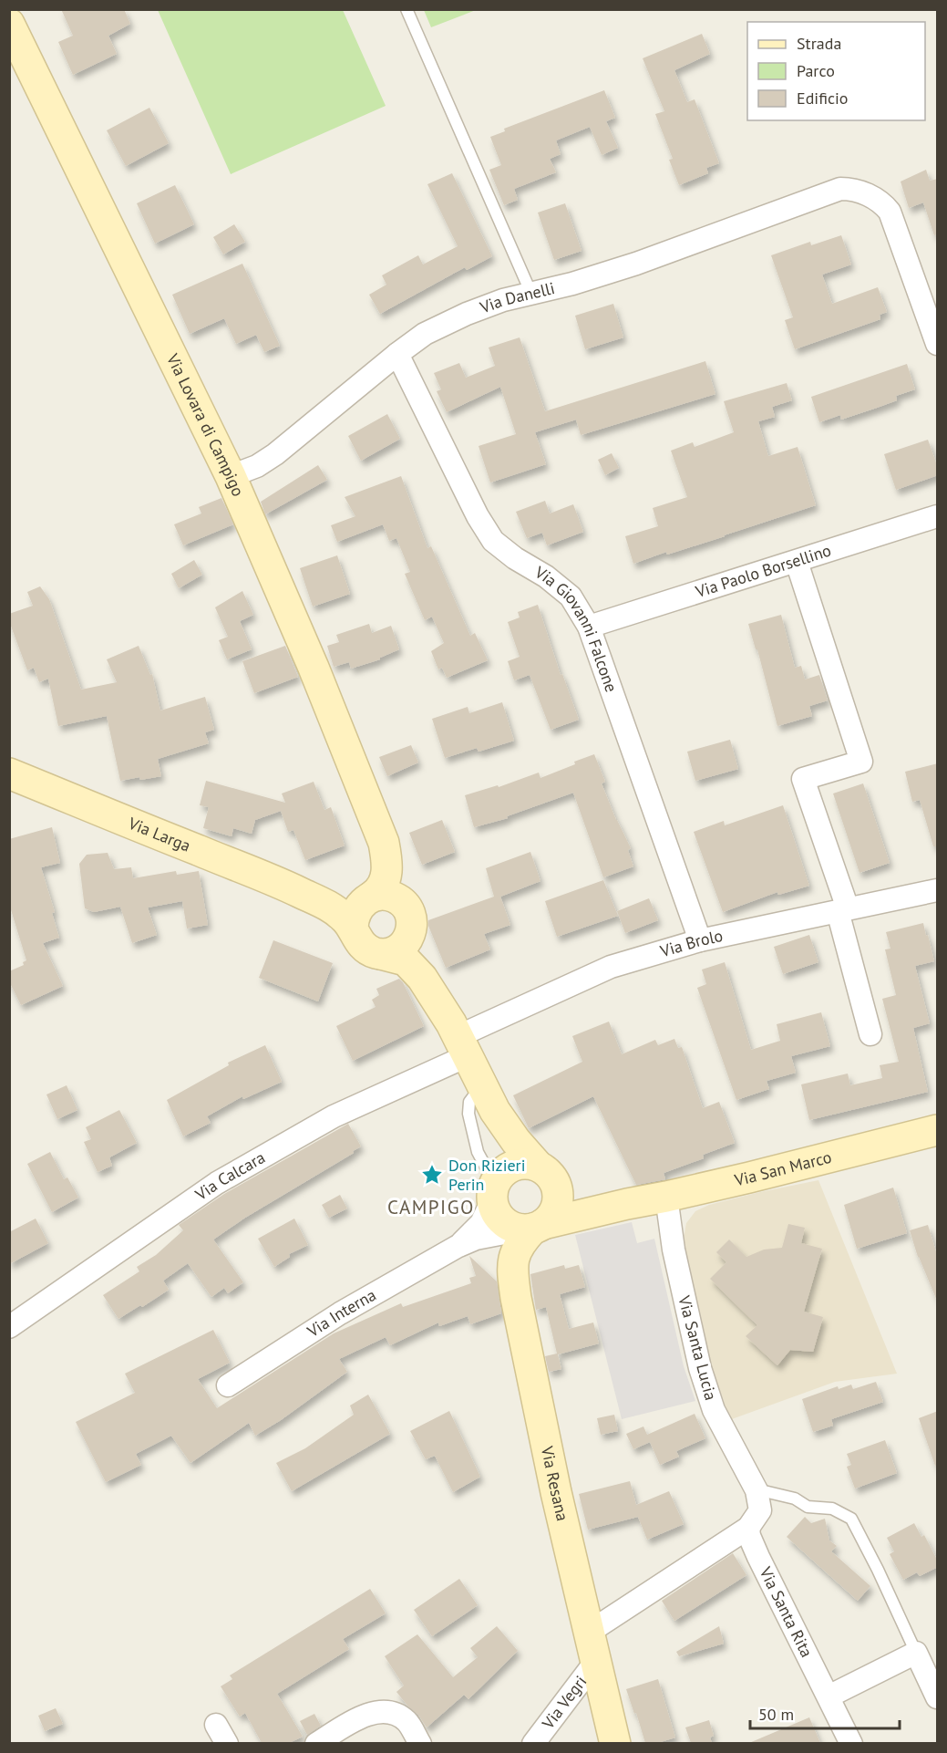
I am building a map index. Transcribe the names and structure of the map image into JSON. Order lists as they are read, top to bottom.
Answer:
{
  "streets": {
    "street": [
      "Via Danelli",
      "Via Lovara di Campigo",
      "Via Paolo Borsellino",
      "Via Giovanni Falcone",
      "Via Larga",
      "Via Brolo",
      "Via San Marco",
      "Via Calcara",
      "Via Interna",
      "Via Santa Lucia",
      "Via Resana",
      "Via Santa Rita",
      "Via Vegri"
    ]
  },
  "crossings": [
    ["Via Danelli", "Via Lovara di Campigo"],
    ["Via Danelli", "Via Giovanni Falcone"],
    ["Via Lovara di Campigo", "Via Larga"],
    ["Via Lovara di Campigo", "Via Brolo"],
    ["Via Lovara di Campigo", "Via San Marco"],
    ["Via Lovara di Campigo", "Via Calcara"],
    ["Via Lovara di Campigo", "Via Interna"],
    ["Via Lovara di Campigo", "Via Resana"],
    ["Via Paolo Borsellino", "Via Giovanni Falcone"],
    ["Via Giovanni Falcone", "Via Brolo"],
    ["Via Brolo", "Via Calcara"],
    ["Via San Marco", "Via Interna"],
    ["Via San Marco", "Via Santa Lucia"],
    ["Via San Marco", "Via Resana"],
    ["Via Interna", "Via Resana"],
    ["Via Santa Lucia", "Via Santa Rita"],
    ["Via Resana", "Via Vegri"]
  ],
  "districts": ["CAMPIGO"],
  "places": {
    "place": ["Don Rizieri Perin"]
  },
  "legend": ["Strada", "Parco", "Edificio"],
  "scale_bar": "50 m"
}
